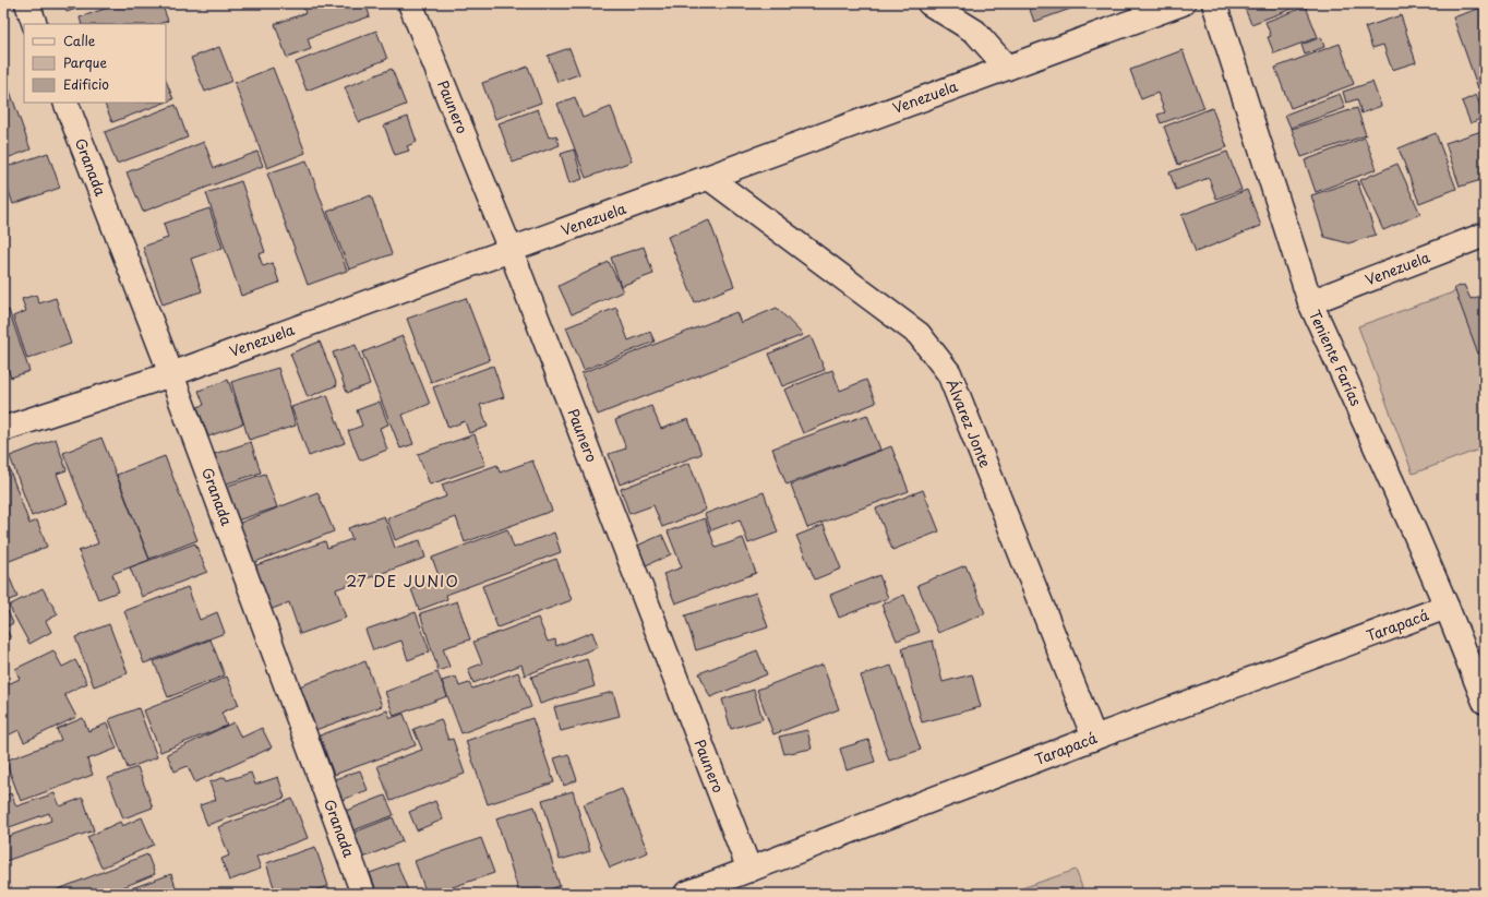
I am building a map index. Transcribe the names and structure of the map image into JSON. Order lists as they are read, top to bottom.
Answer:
{
  "streets": {
    "street": [
      "Venezuela",
      "Paunero",
      "Granada",
      "Teniente Farías",
      "Álvarez Jonte",
      "Tarapacá"
    ]
  },
  "crossings": [
    ["Venezuela", "Paunero"],
    ["Venezuela", "Granada"],
    ["Venezuela", "Teniente Farías"],
    ["Venezuela", "Álvarez Jonte"],
    ["Paunero", "Tarapacá"],
    ["Teniente Farías", "Tarapacá"],
    ["Álvarez Jonte", "Tarapacá"]
  ],
  "districts": ["27 DE JUNIO"],
  "legend": ["Calle", "Parque", "Edificio"]
}
